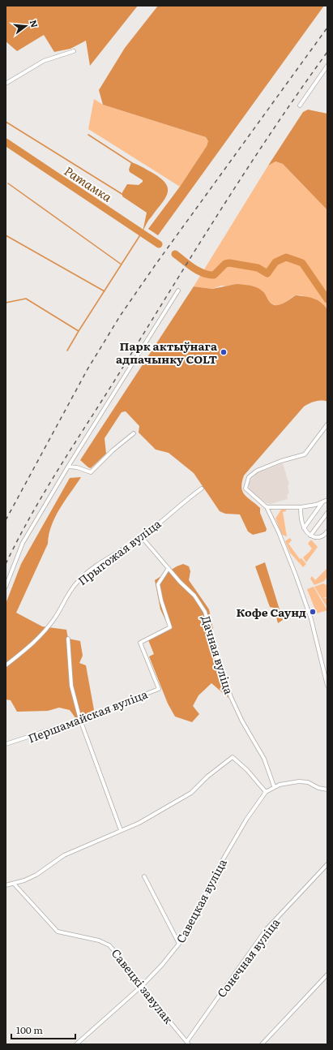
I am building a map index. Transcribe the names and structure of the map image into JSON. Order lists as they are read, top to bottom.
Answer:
{
  "streets": {
    "street": [
      "Прыгожая вуліца",
      "Дачная вуліца",
      "Першамайская вуліца",
      "Савецкая вуліца",
      "Сонечная вуліца",
      "Савецкі завулак"
    ]
  },
  "crossings": [
    ["Прыгожая вуліца", "Дачная вуліца"],
    ["Дачная вуліца", "Першамайская вуліца"],
    ["Дачная вуліца", "Савецкая вуліца"],
    ["Савецкая вуліца", "Савецкі завулак"],
    ["Сонечная вуліца", "Савецкі завулак"]
  ],
  "water": ["Ратамка"],
  "places": ["Парк актыўнага адпачынку COLT", "Кофе Саунд"],
  "scale_bar": "100 m",
  "north": "right"
}
